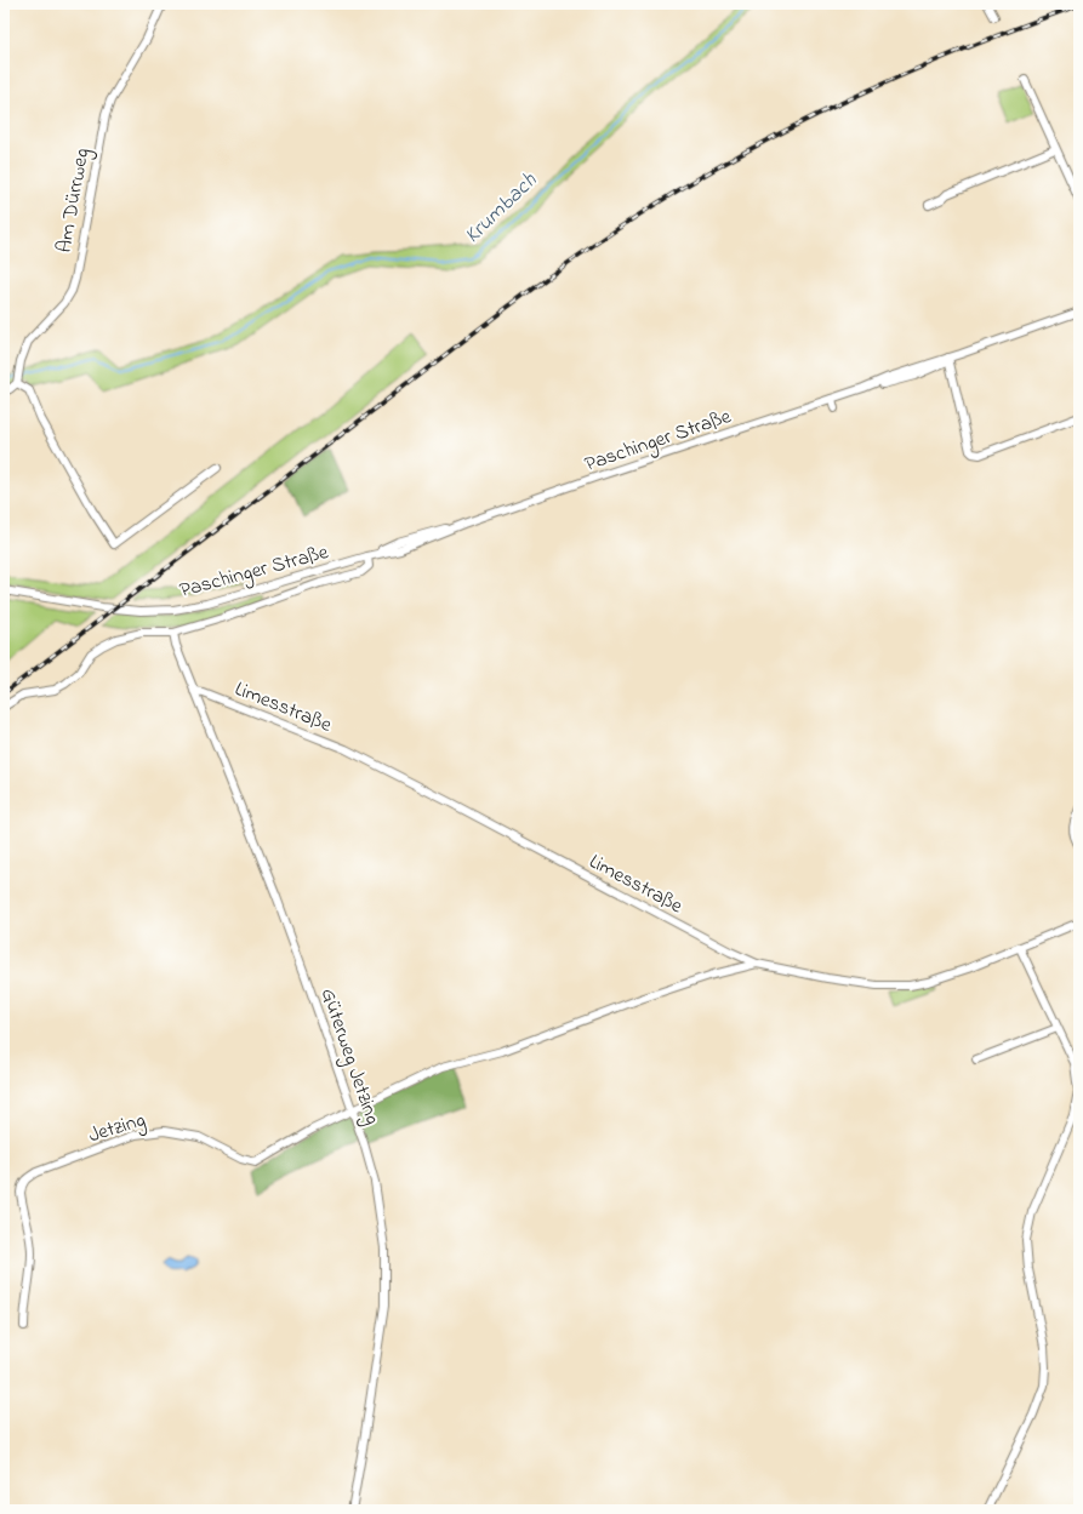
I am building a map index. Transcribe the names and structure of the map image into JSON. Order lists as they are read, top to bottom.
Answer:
{
  "streets": {
    "street": [
      "Am Dürrweg",
      "Paschinger Straße",
      "Limesstraße",
      "Güterweg Jetzing",
      "Jetzing"
    ]
  },
  "crossings": [
    ["Limesstraße", "Güterweg Jetzing"],
    ["Güterweg Jetzing", "Jetzing"]
  ],
  "water": ["Krumbach"]
}
